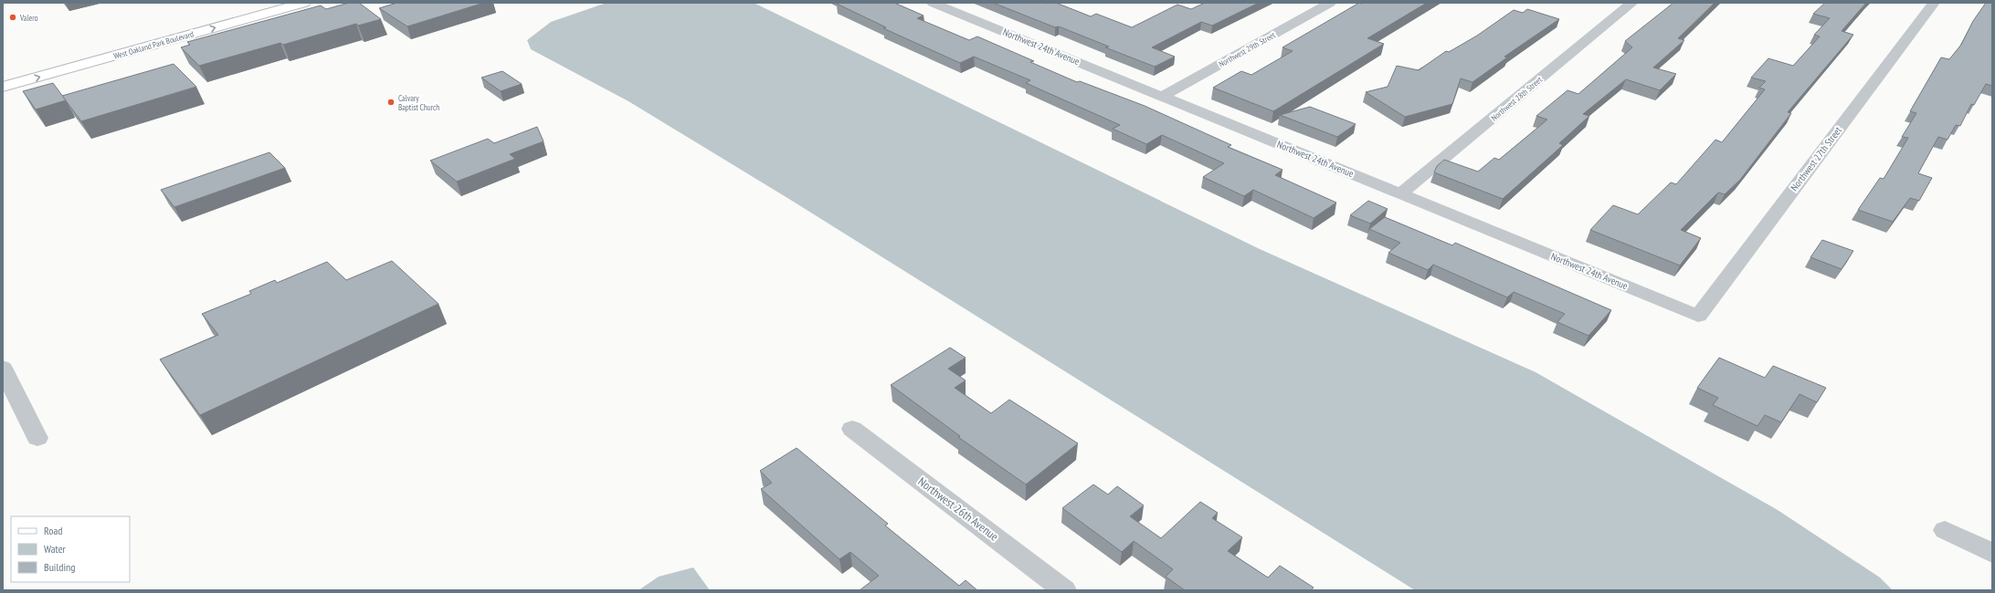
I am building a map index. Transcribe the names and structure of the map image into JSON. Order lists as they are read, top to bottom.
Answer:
{
  "streets": {
    "main road": ["West Oakland Park Boulevard"],
    "street": [
      "Northwest 24th Avenue",
      "Northwest 29th Street",
      "Northwest 28th Street",
      "Northwest 27th Street",
      "Northwest 26th Avenue"
    ]
  },
  "crossings": [
    ["Northwest 24th Avenue", "Northwest 29th Street"],
    ["Northwest 24th Avenue", "Northwest 28th Street"],
    ["Northwest 24th Avenue", "Northwest 27th Street"]
  ],
  "places": ["Valero", "Calvary Baptist Church"],
  "legend": ["Road", "Water", "Building"]
}
